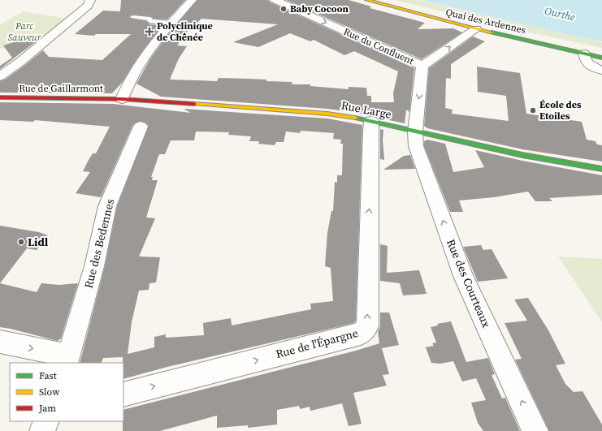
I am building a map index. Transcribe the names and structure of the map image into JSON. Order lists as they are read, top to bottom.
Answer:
{
  "streets": {
    "main road": ["Quai des Ardennes", "Rue de Gaillarmont", "Rue Large"],
    "street": [
      "Rue du Confluent",
      "Rue des Bedennes",
      "Rue des Courteaux",
      "Rue de l'Épargne"
    ]
  },
  "crossings": [
    ["Rue du Confluent", "Rue Large"],
    ["Rue du Confluent", "Rue des Courteaux"],
    ["Rue de Gaillarmont", "Rue Large"],
    ["Rue Large", "Rue des Courteaux"],
    ["Rue Large", "Rue de l'Épargne"]
  ],
  "one_way": ["Rue du Confluent", "Rue des Courteaux", "Rue de l'Épargne"],
  "water": ["Ourthe"],
  "parks": ["Parc Sauveur"],
  "places": {
    "other": ["Baby Cocoon", "École des Etoiles", "Lidl"],
    "health": ["Polyclinique de Chênée"]
  },
  "legend": ["Fast", "Slow", "Jam"]
}
